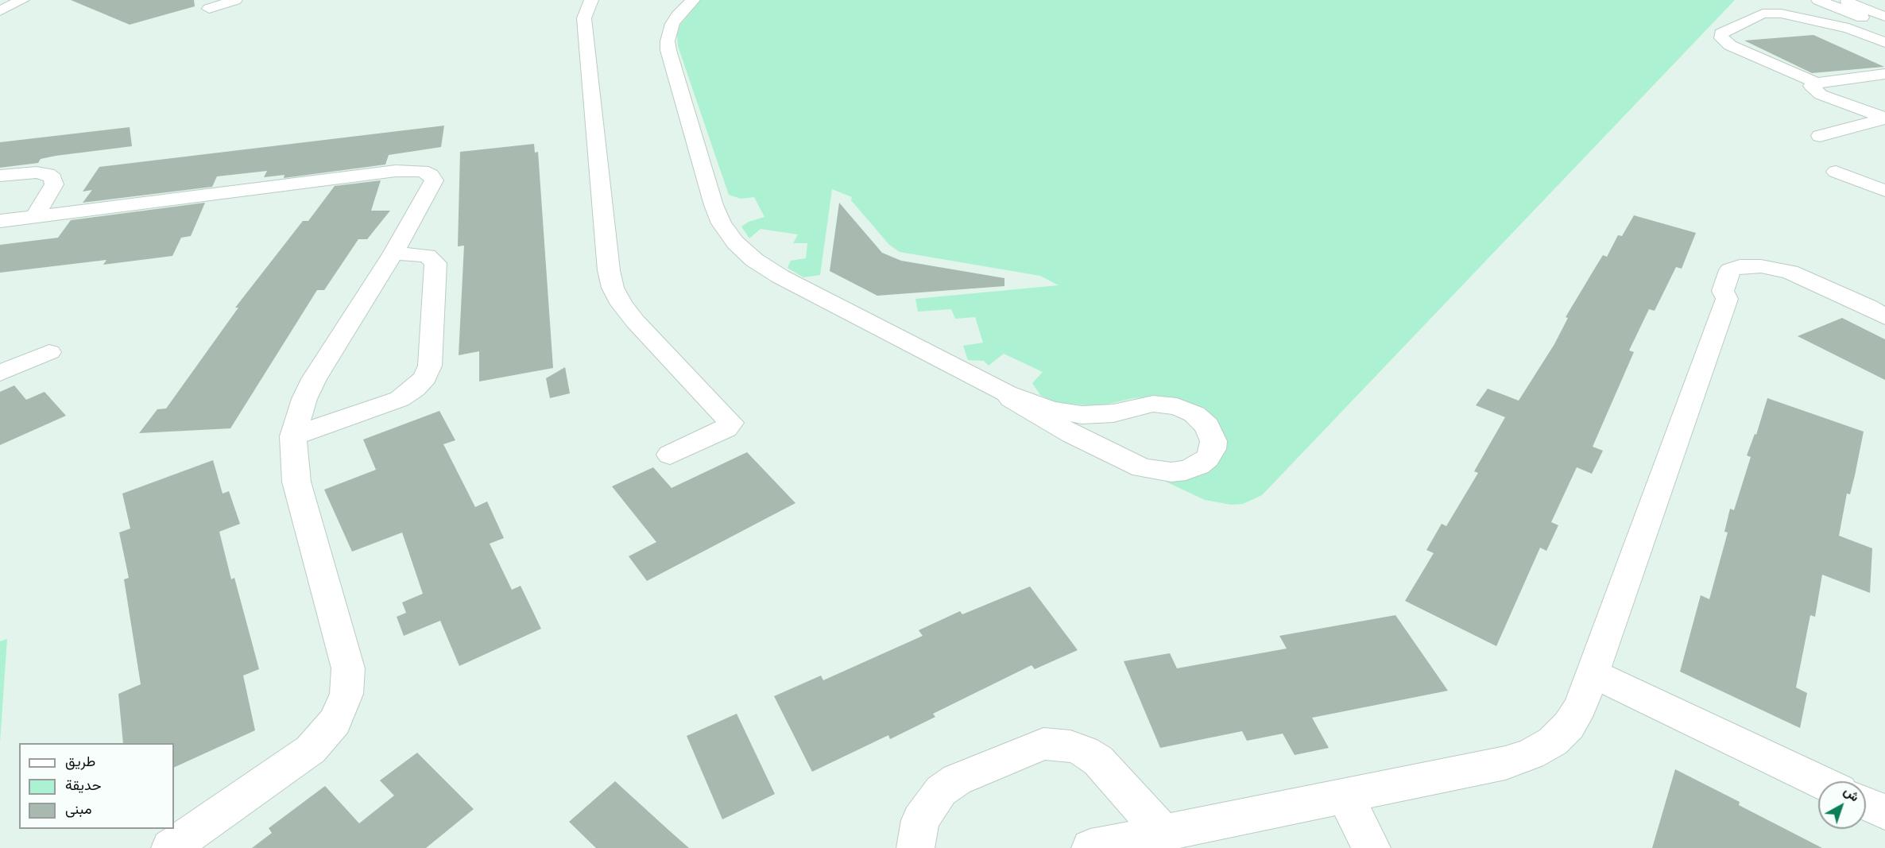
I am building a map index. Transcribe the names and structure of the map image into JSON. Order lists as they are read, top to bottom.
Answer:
{
  "legend": ["طريق", "حديقة", "مبنى"],
  "north": "top right"
}
